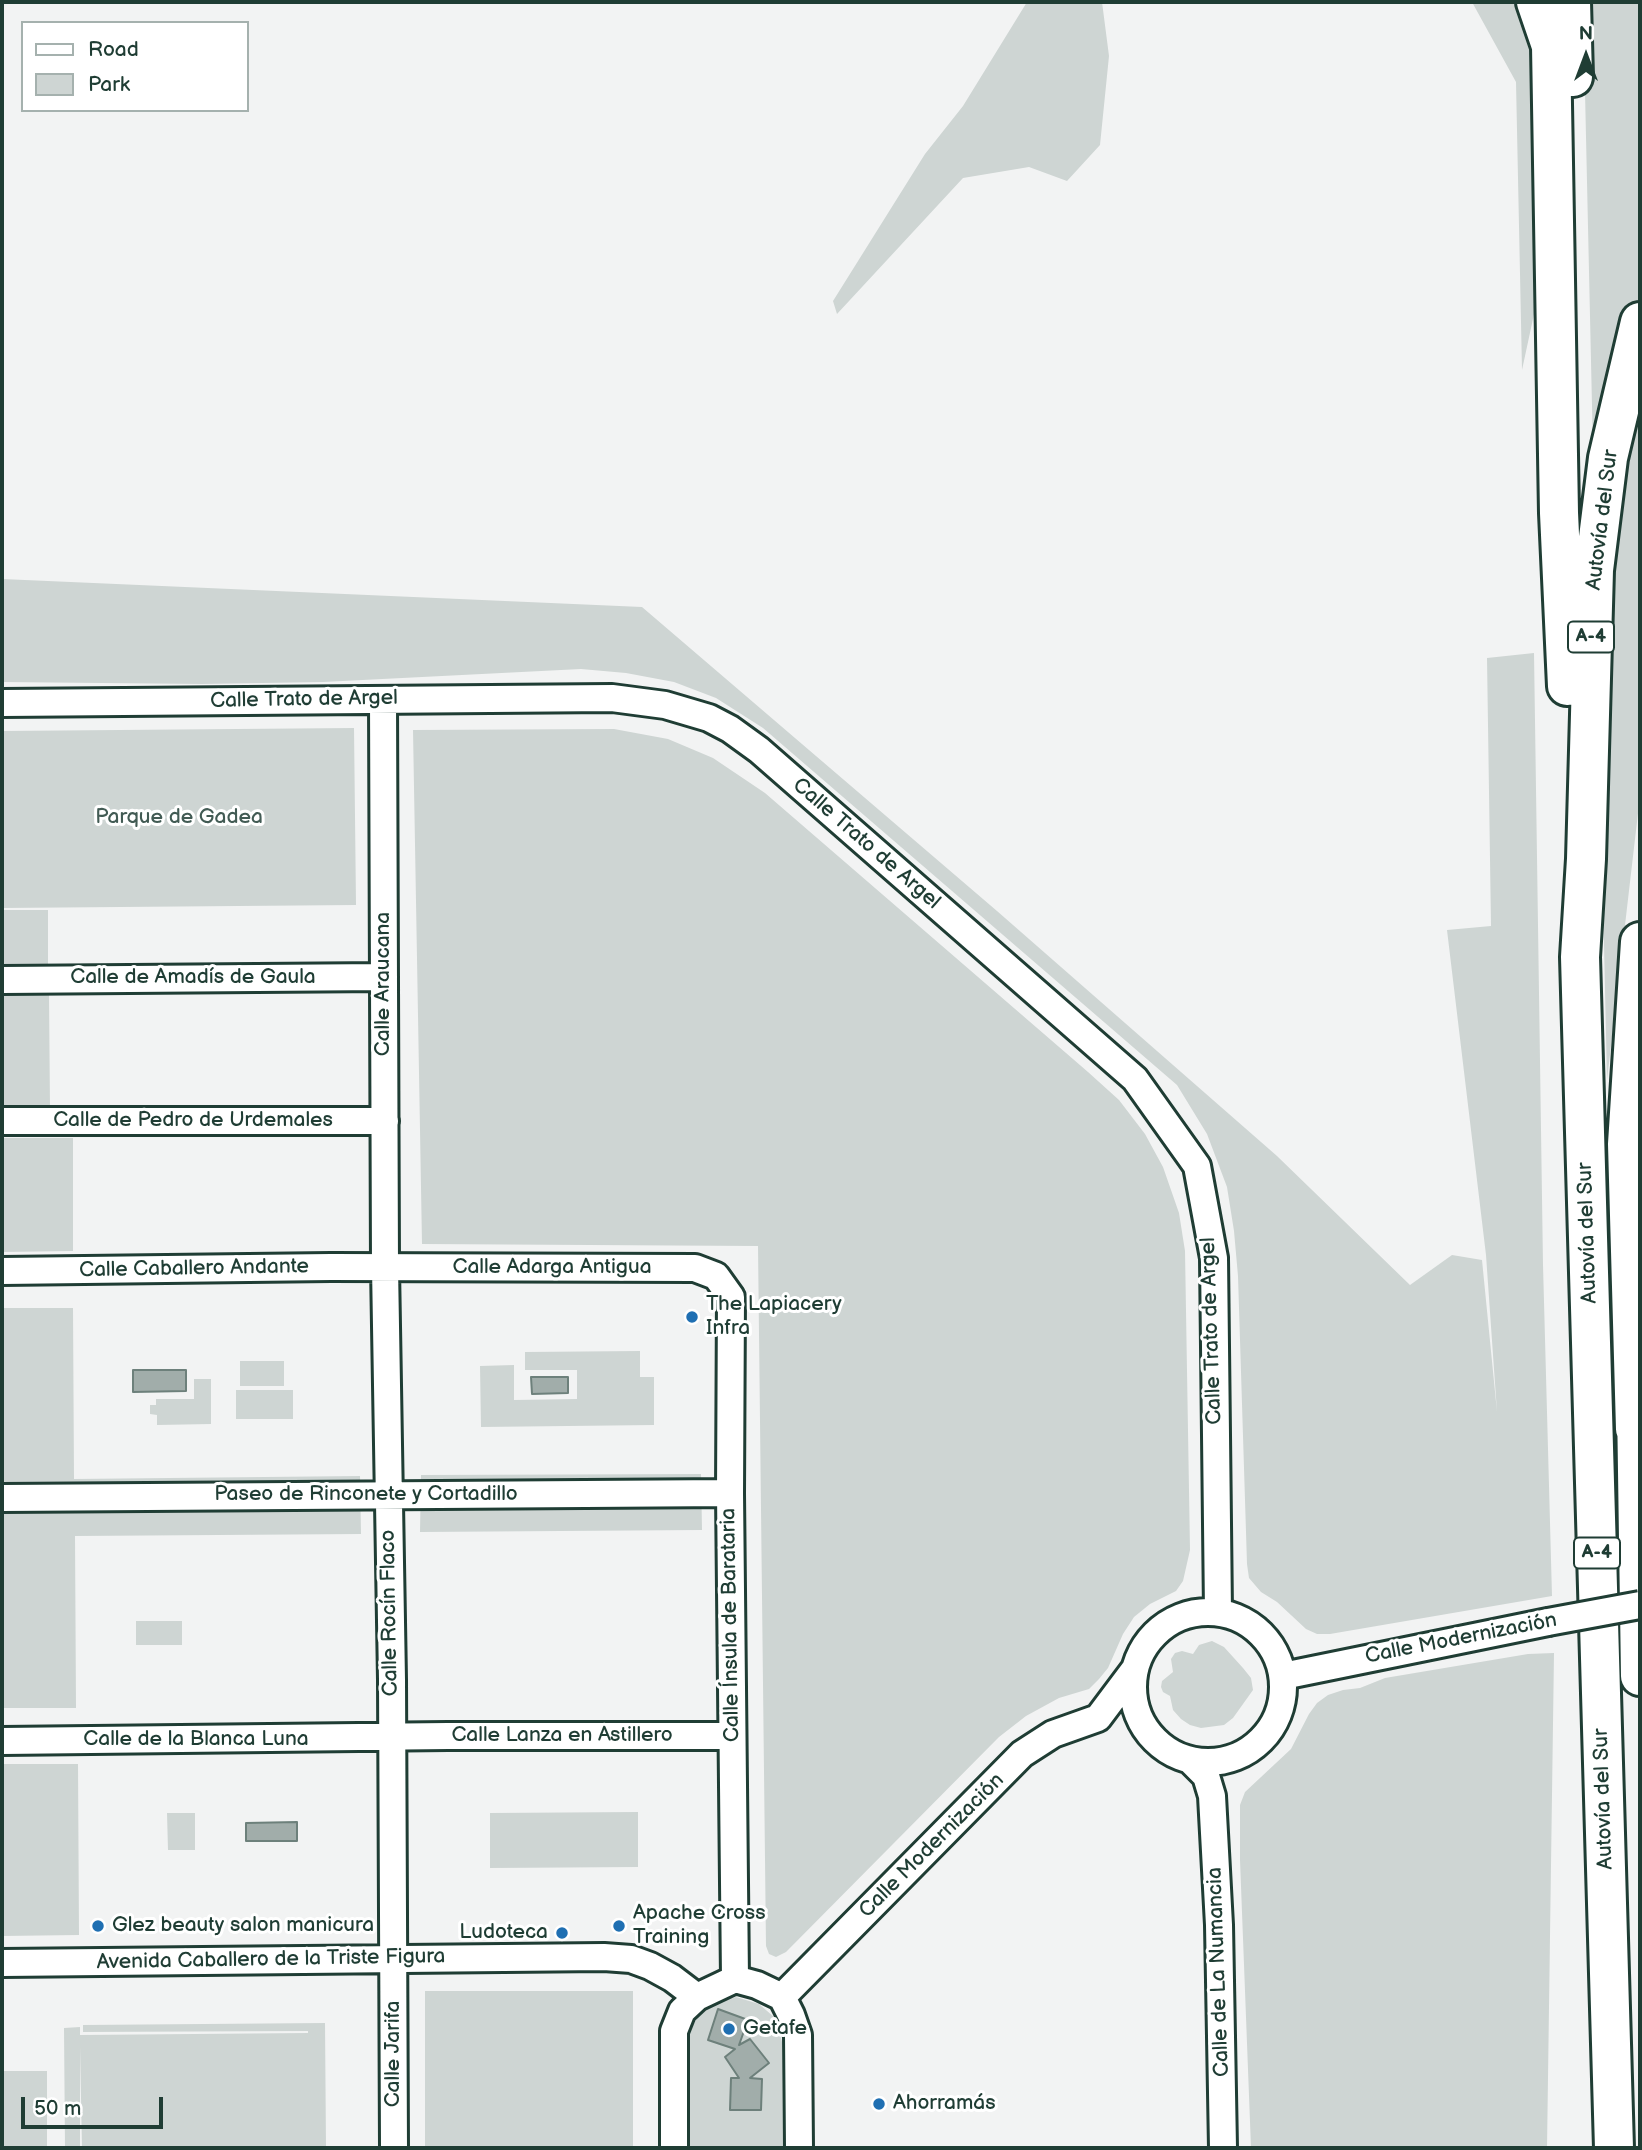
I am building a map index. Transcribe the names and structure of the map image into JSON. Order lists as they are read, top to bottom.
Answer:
{
  "streets": {
    "highway": ["Autovía del Sur", "A-4"],
    "street": [
      "Calle Trato de Argel",
      "Calle de Amadís de Gaula",
      "Calle Araucana",
      "Calle de Pedro de Urdemales",
      "Calle Adarga Antigua",
      "Calle Caballero Andante",
      "Paseo de Rinconete y Cortadillo",
      "Calle Rocín Flaco",
      "Calle Ínsula de Barataria",
      "Calle Modernización",
      "Calle Lanza en Astillero",
      "Calle de la Blanca Luna",
      "Avenida Caballero de la Triste Figura",
      "Calle de La Numancia",
      "Calle Jarifa"
    ]
  },
  "crossings": [
    ["Calle Trato de Argel", "Calle Araucana"],
    ["Calle Trato de Argel", "Calle Modernización"],
    ["Calle Trato de Argel", "Calle de La Numancia"],
    ["Calle de Amadís de Gaula", "Calle Araucana"],
    ["Calle Araucana", "Calle de Pedro de Urdemales"],
    ["Calle Araucana", "Calle Adarga Antigua"],
    ["Calle Araucana", "Calle Caballero Andante"],
    ["Calle Araucana", "Calle Rocín Flaco"],
    ["Calle Adarga Antigua", "Calle Caballero Andante"],
    ["Calle Adarga Antigua", "Calle Rocín Flaco"],
    ["Calle Adarga Antigua", "Calle Ínsula de Barataria"],
    ["Calle Caballero Andante", "Calle Rocín Flaco"],
    ["Paseo de Rinconete y Cortadillo", "Calle Rocín Flaco"],
    ["Paseo de Rinconete y Cortadillo", "Calle Ínsula de Barataria"],
    ["Calle Rocín Flaco", "Calle Lanza en Astillero"],
    ["Calle Rocín Flaco", "Calle de la Blanca Luna"],
    ["Calle Rocín Flaco", "Avenida Caballero de la Triste Figura"],
    ["Calle Rocín Flaco", "Calle Jarifa"],
    ["Calle Ínsula de Barataria", "Calle Lanza en Astillero"],
    ["Calle Modernización", "Calle de La Numancia"],
    ["Calle Lanza en Astillero", "Calle de la Blanca Luna"],
    ["Avenida Caballero de la Triste Figura", "Calle Jarifa"]
  ],
  "parks": ["Parque de Gadea"],
  "places": [
    "The Lapiacery Infra",
    "Glez beauty salon manicura",
    "Apache Cross Training",
    "Ludoteca",
    "Getafe",
    "Ahorramás"
  ],
  "legend": ["Road", "Park"],
  "scale_bar": "50 m",
  "north": "top"
}
